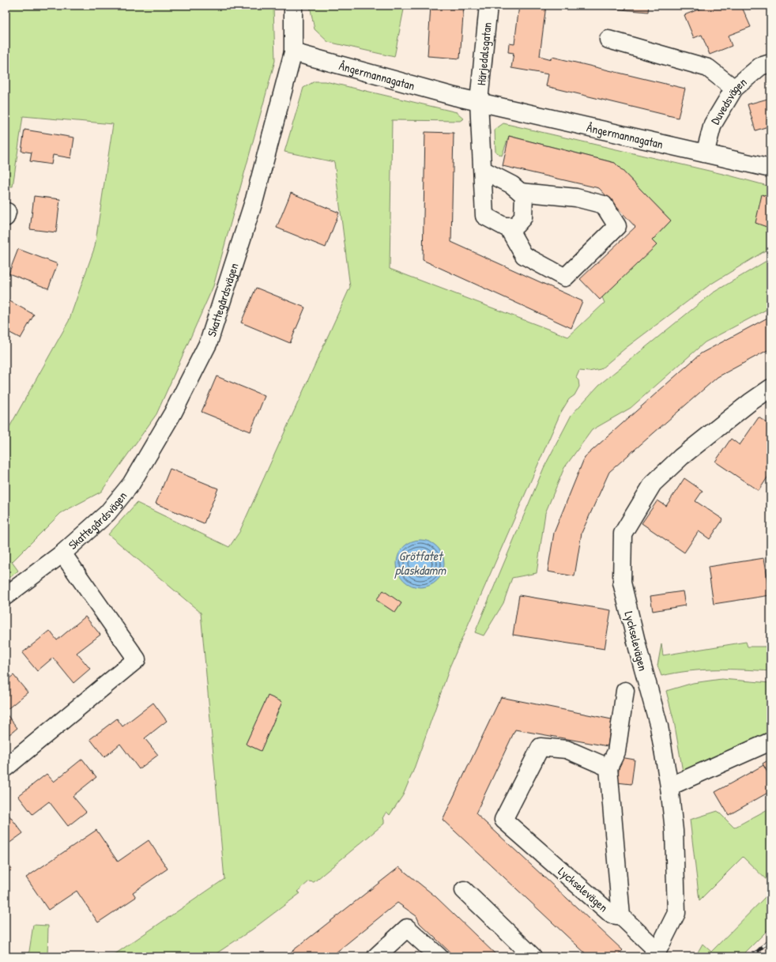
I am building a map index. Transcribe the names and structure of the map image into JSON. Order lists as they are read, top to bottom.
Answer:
{
  "streets": {
    "street": [
      "Härjedalsgatan",
      "Ångermannagatan",
      "Duvedsvägen",
      "Skattegårdsvägen",
      "Lyckselevägen"
    ]
  },
  "crossings": [
    ["Härjedalsgatan", "Ångermannagatan"],
    ["Ångermannagatan", "Duvedsvägen"],
    ["Ångermannagatan", "Skattegårdsvägen"]
  ],
  "water": ["Grötfatet plaskdamm"]
}
